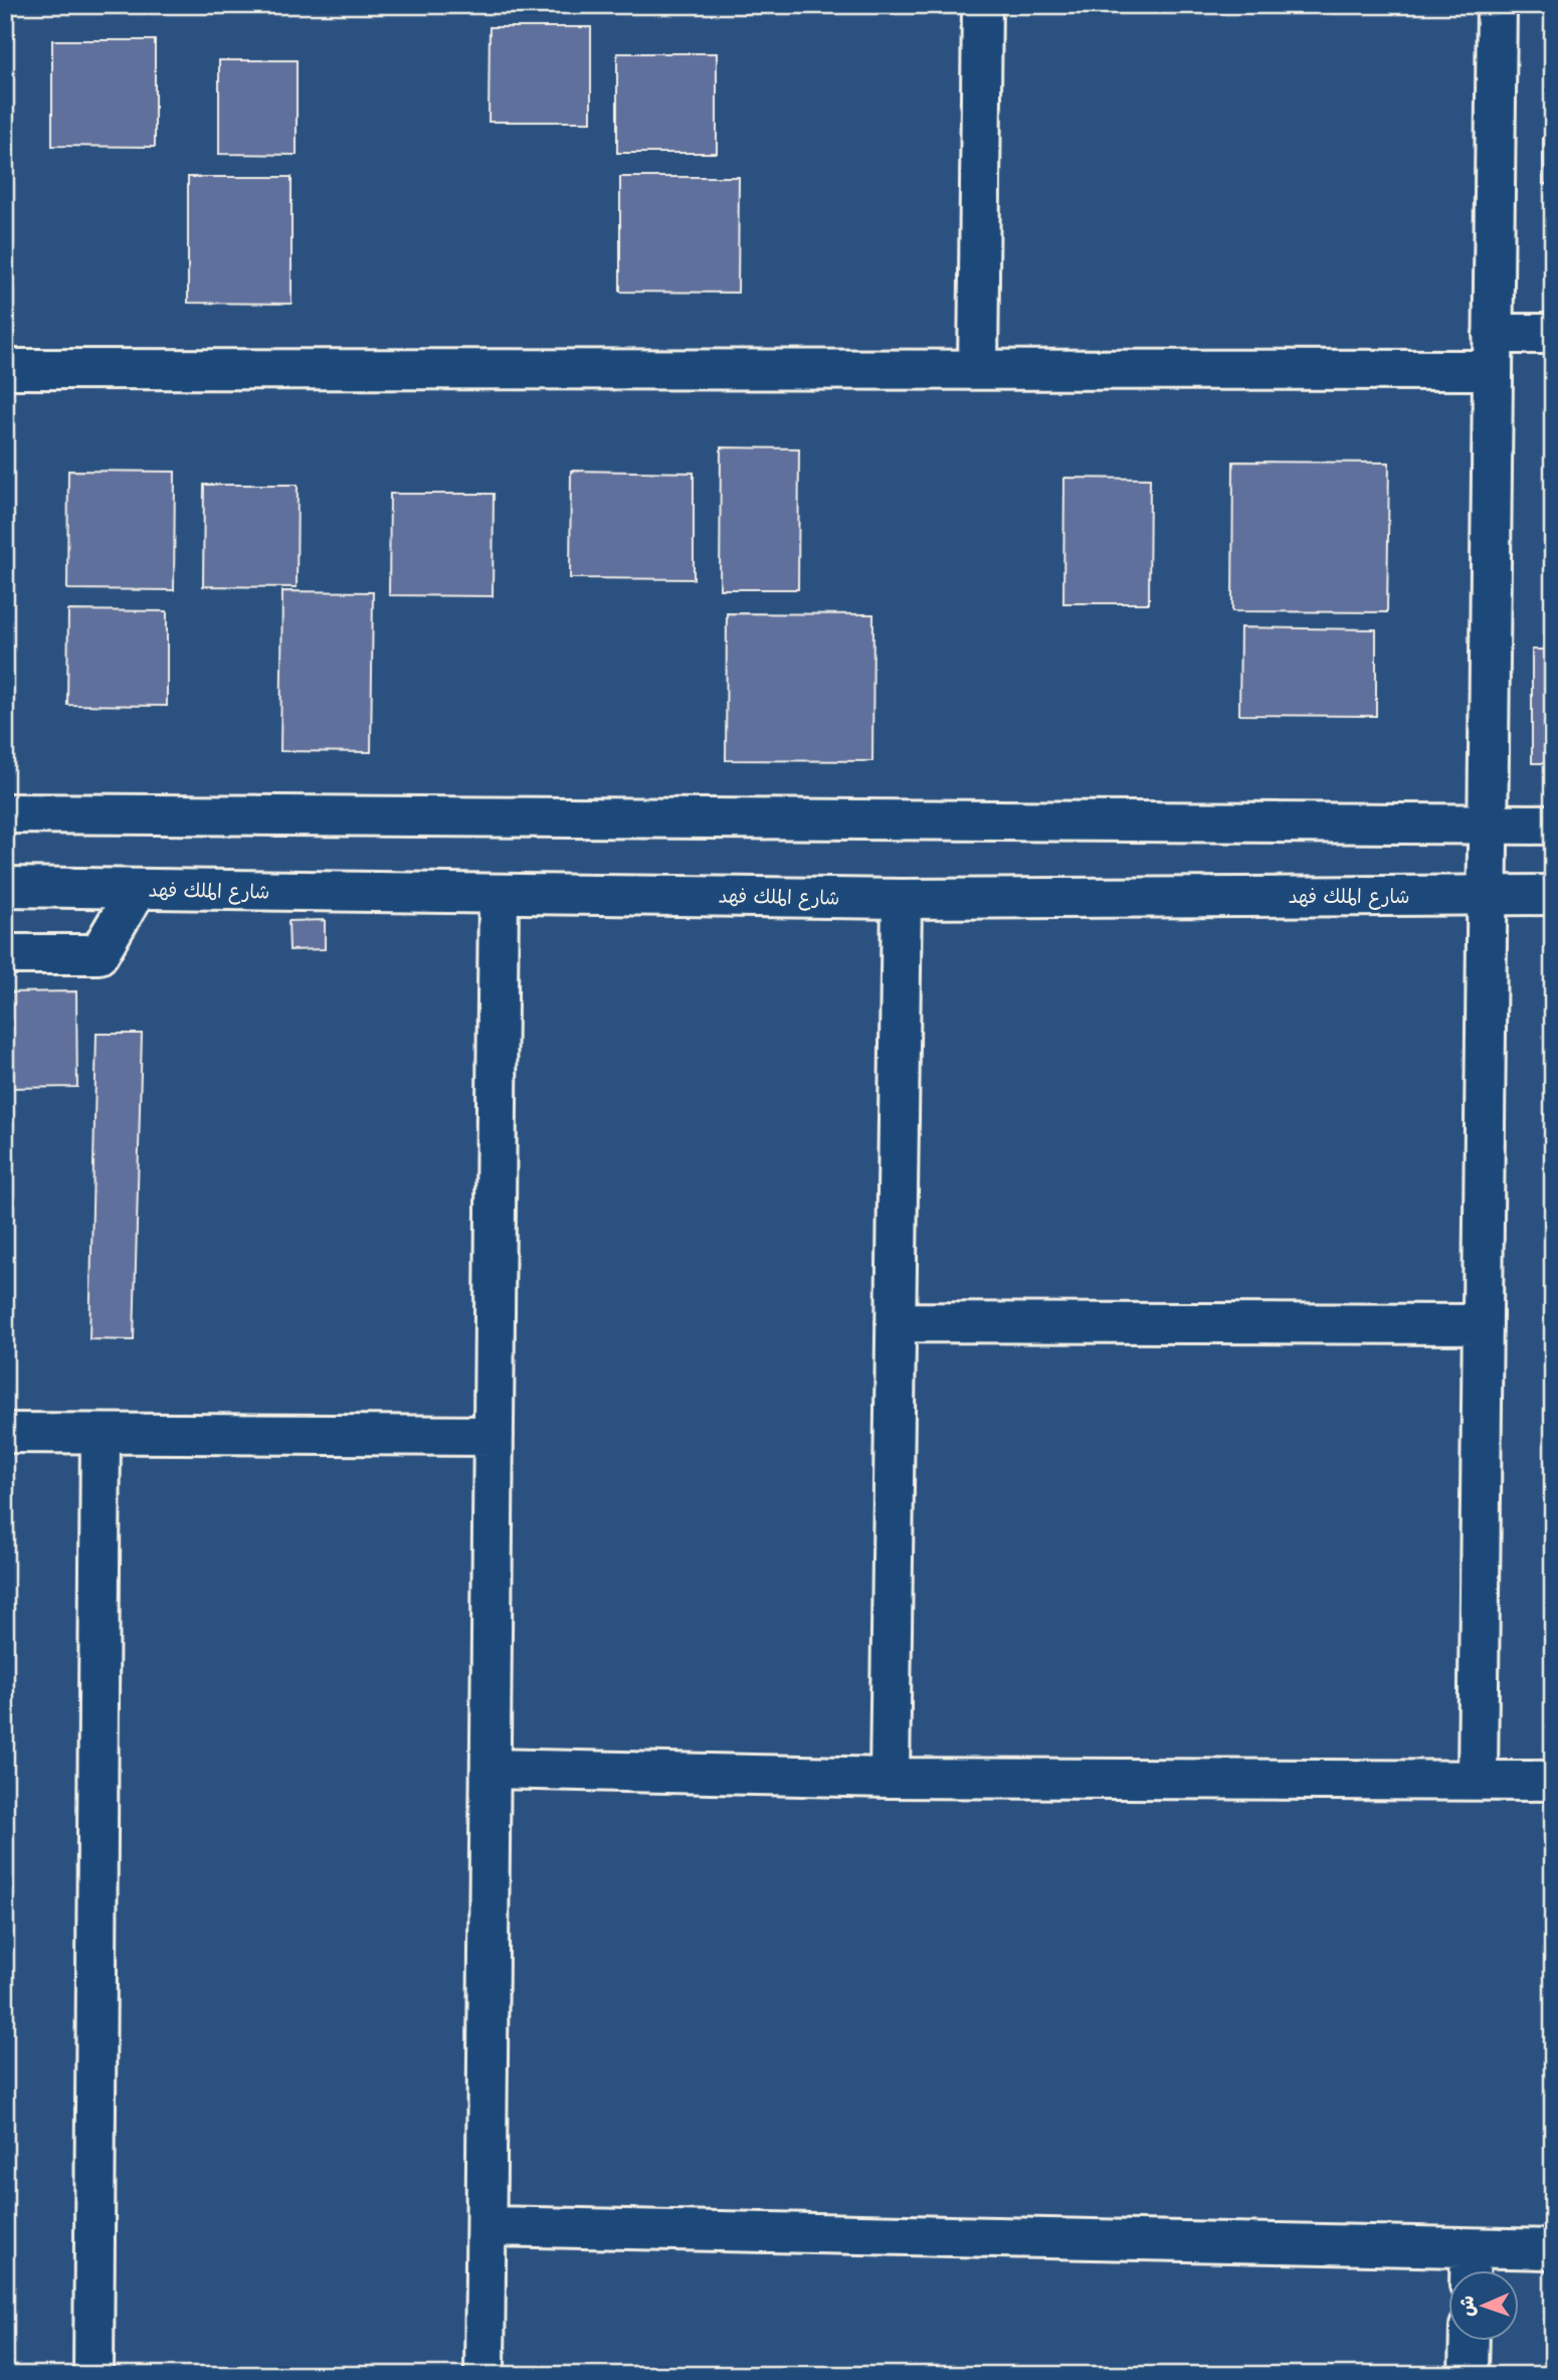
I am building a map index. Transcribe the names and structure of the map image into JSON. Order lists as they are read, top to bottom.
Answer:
{
  "streets": {
    "street": ["شارع الملك فهد"]
  },
  "north": "left"
}
